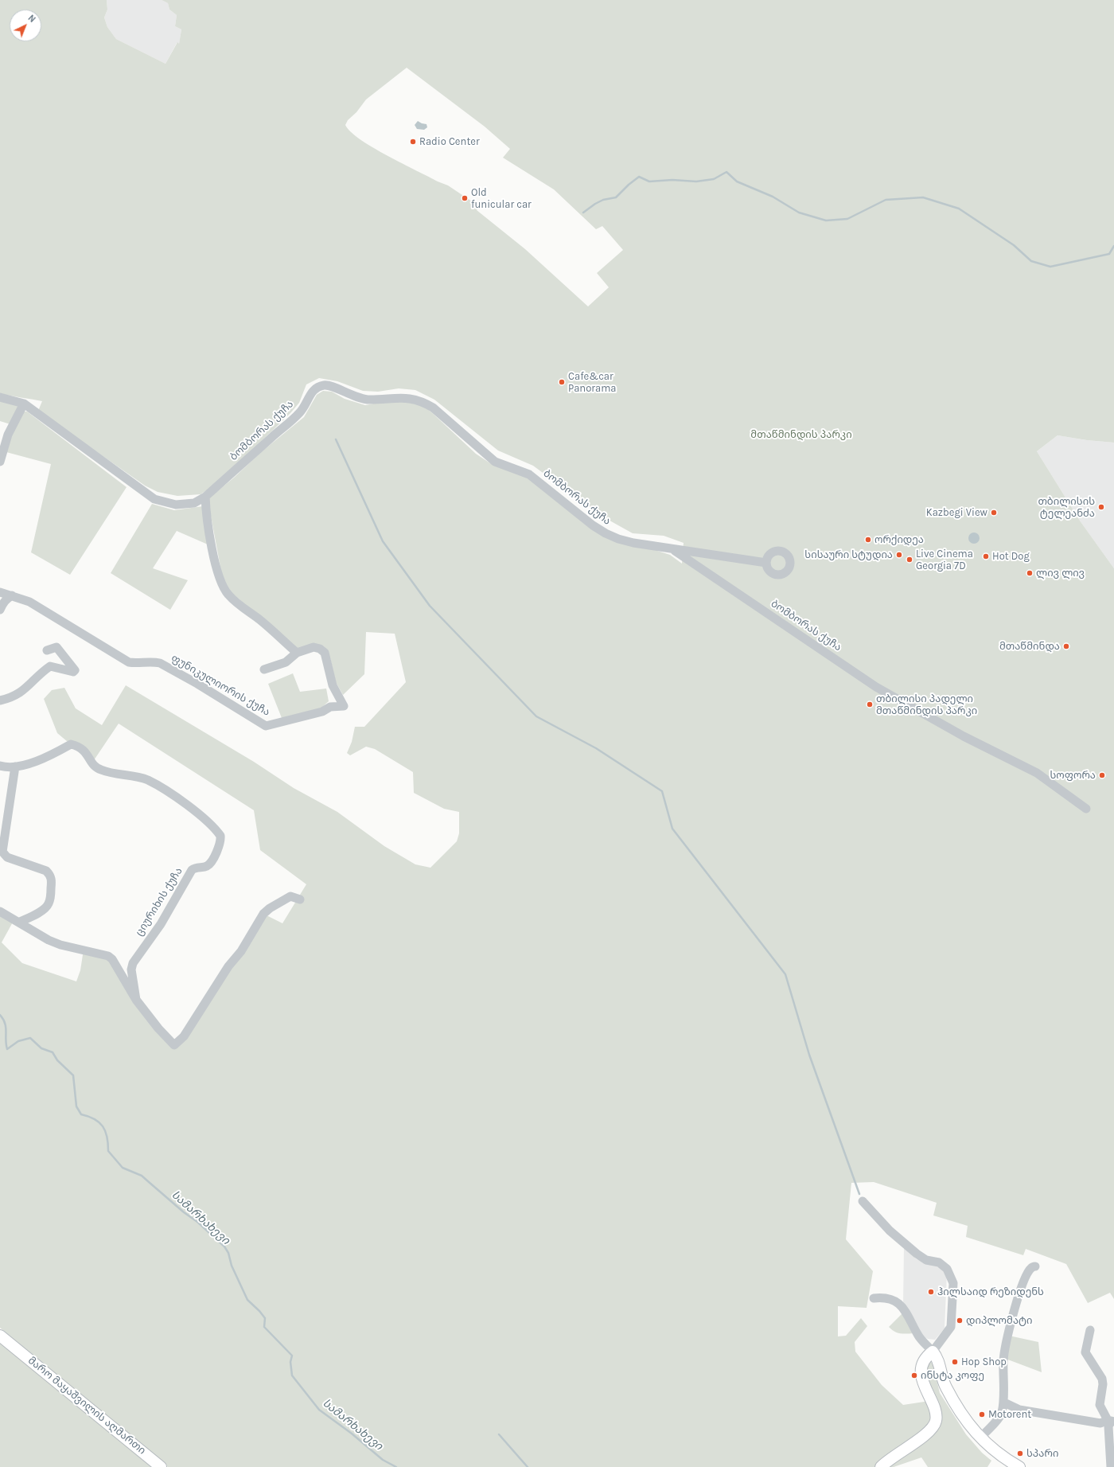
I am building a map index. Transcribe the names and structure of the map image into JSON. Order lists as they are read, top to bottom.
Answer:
{
  "streets": {
    "main road": ["მარო მაყაშვილის აღმართი"],
    "street": ["ბომბორას ქუჩა", "ფუნიკულიორის ქუჩა", "ციურიხის ქუჩა"]
  },
  "water": ["სამარხახევი"],
  "parks": ["მთაწმინდის პარკი"],
  "places": [
    "Radio Center",
    "Old funicular car",
    "Cafe&car Panorama",
    "თბილისის ტელეანძა",
    "Kazbegi View",
    "ორქიდეა",
    "სისაური სტუდია",
    "Hot Dog",
    "Live Cinema Georgia 7D",
    "ლივ ლივ",
    "მთაწმინდა",
    "თბილისი პადელი მთაწმინდის პარკი",
    "სოფორა",
    "ჰილსაიდ რეზიდენს",
    "დიპლომატი",
    "Hop Shop",
    "ინსტა კოფე",
    "Motorent",
    "სპარი"
  ],
  "north": "top right"
}
